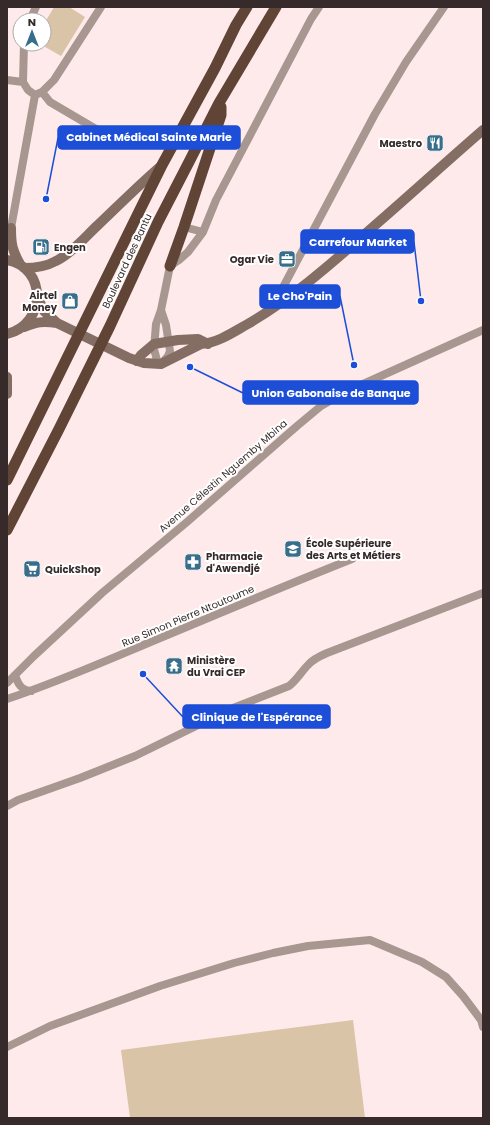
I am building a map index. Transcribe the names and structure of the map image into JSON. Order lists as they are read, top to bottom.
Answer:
{
  "streets": {
    "highway": ["Boulevard des Bantu"],
    "street": ["Avenue Célestin Nguemby Mbina", "Rue Simon Pierre Ntoutoume"]
  },
  "places": {
    "restaurant": ["Maestro"],
    "other": [
      "Cabinet Médical Sainte Marie",
      "Carrefour Market",
      "Le Cho'Pain",
      "Union Gabonaise de Banque",
      "Clinique de l'Espérance"
    ],
    "fuel station": ["Engen"],
    "office": ["Ogar Vie"],
    "shop": ["Airtel Money"],
    "school or university": ["École Supérieure des Arts et Métiers"],
    "pharmacy": ["Pharmacie d'Awendjé"],
    "supermarket": ["QuickShop"],
    "temple": ["Ministère du Vrai CEP"]
  },
  "north": "top"
}
